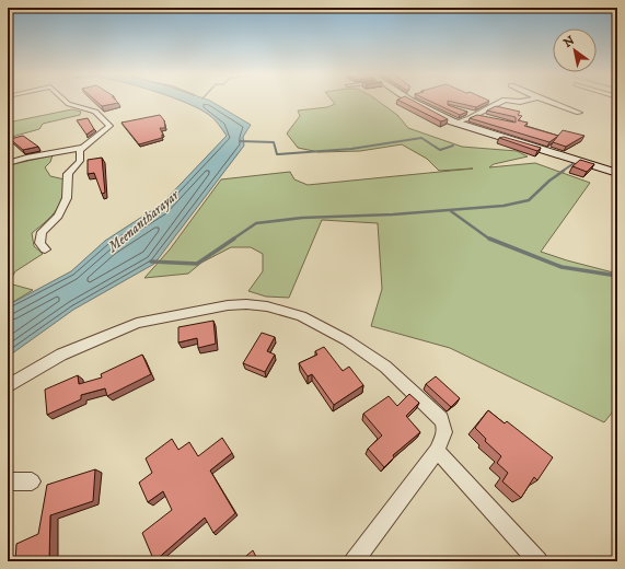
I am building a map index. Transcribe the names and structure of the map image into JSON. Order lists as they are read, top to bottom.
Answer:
{
  "water": ["Meenantharayar"],
  "north": "top left"
}
